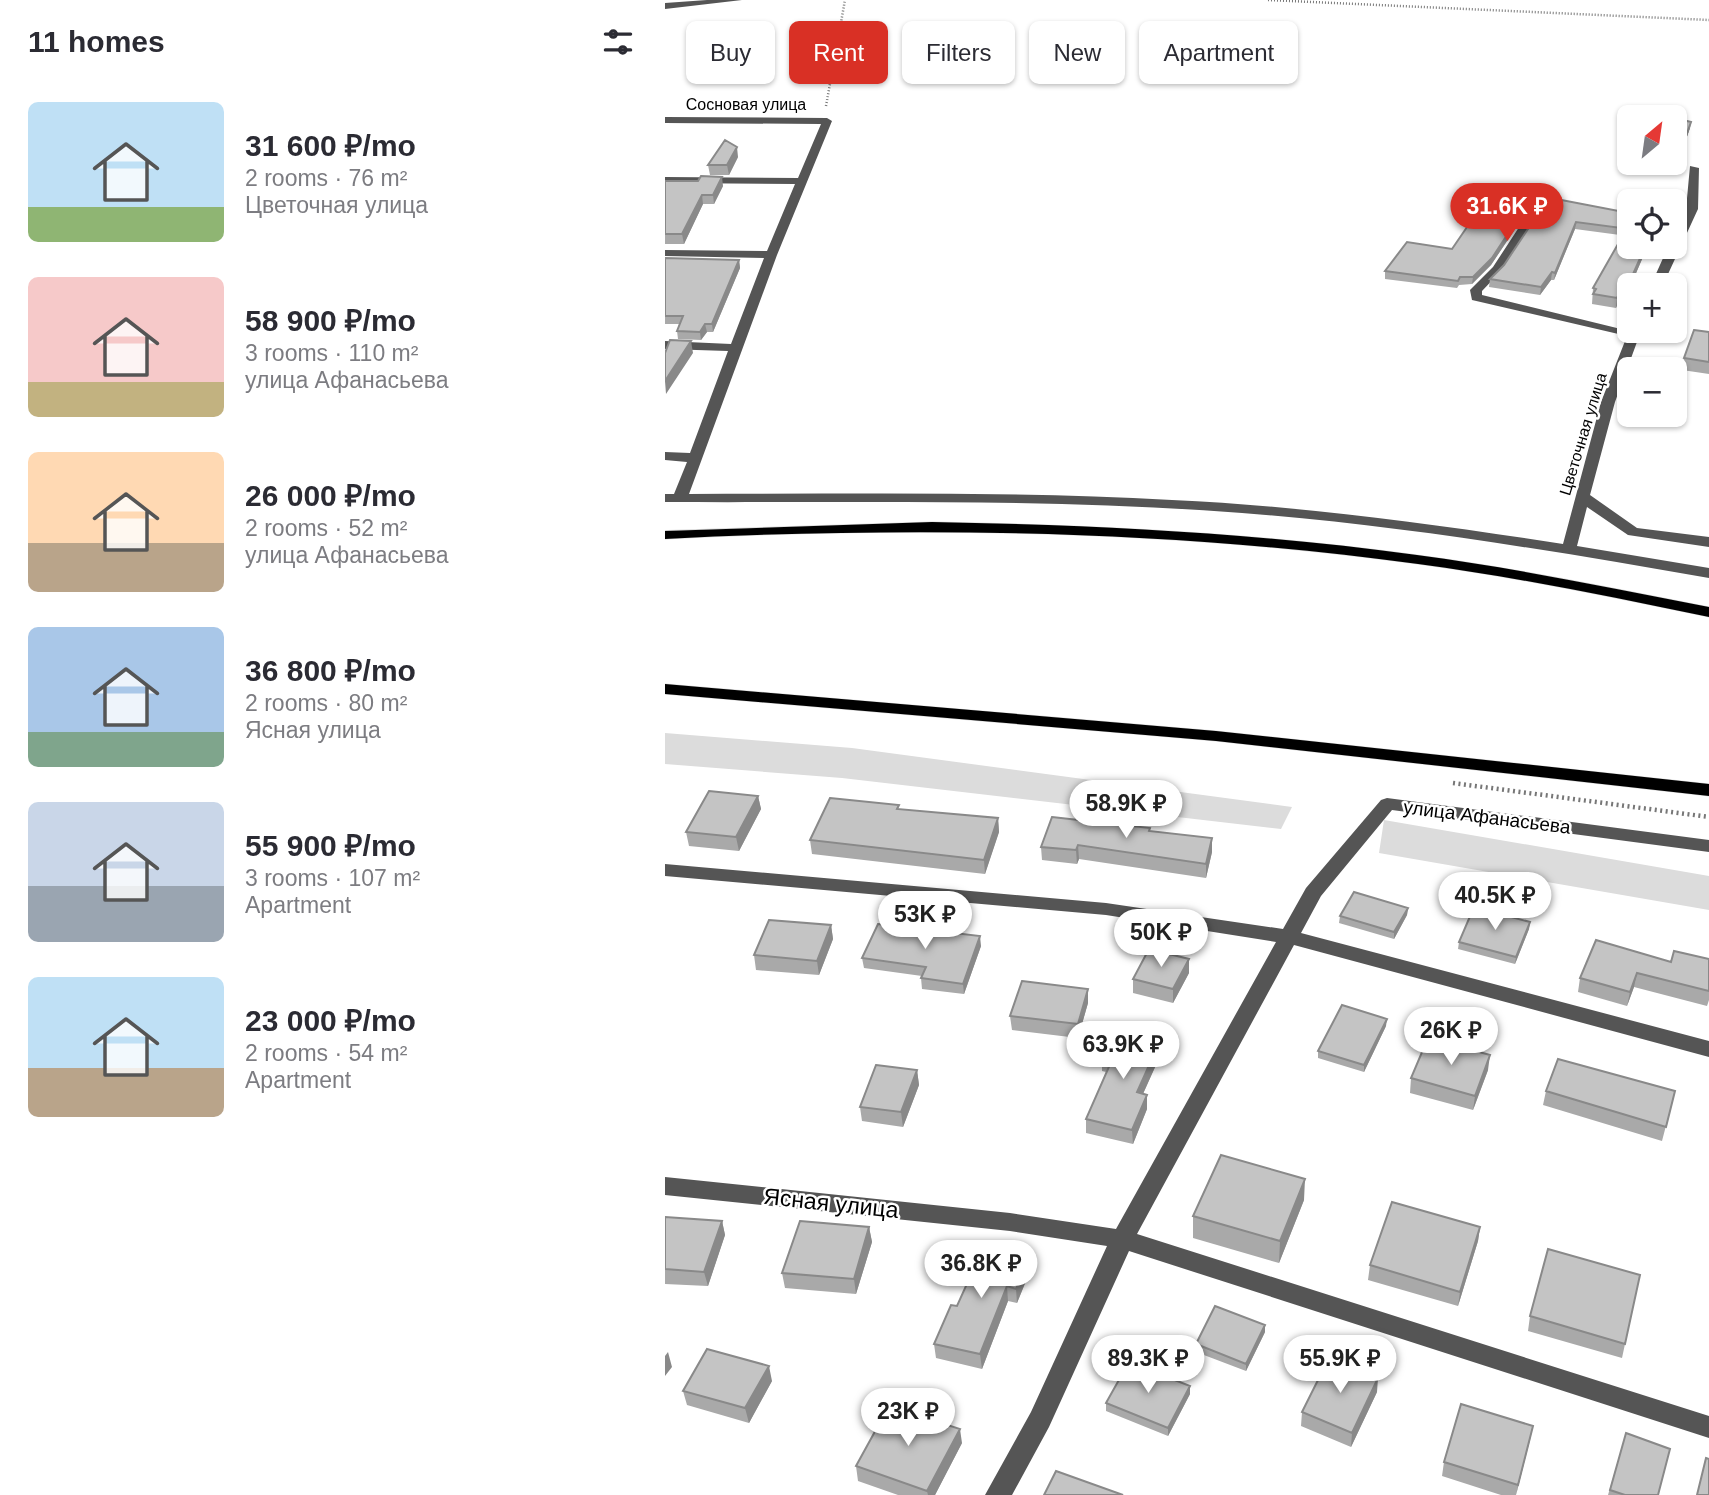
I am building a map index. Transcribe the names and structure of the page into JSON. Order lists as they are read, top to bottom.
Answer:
{
  "streets": {
    "street": [
      "Сосновая улица",
      "Цветочная улица",
      "улица Афанасьева",
      "Ясная улица"
    ]
  },
  "north": "top right",
  "page": {
    "heading": "11 homes",
    "chip": [
      "Buy",
      "Rent",
      "Filters",
      "New",
      "Apartment"
    ],
    "list": [
      {
        "name": "31 600 ₽/mo",
        "note": "2 rooms · 76 m² · Цветочная улица"
      },
      {
        "name": "58 900 ₽/mo",
        "note": "3 rooms · 110 m² · улица Афанасьева"
      },
      {
        "name": "26 000 ₽/mo",
        "note": "2 rooms · 52 m² · улица Афанасьева"
      },
      {
        "name": "36 800 ₽/mo",
        "note": "2 rooms · 80 m² · Ясная улица"
      },
      {
        "name": "55 900 ₽/mo",
        "note": "3 rooms · 107 m² · Apartment"
      },
      {
        "name": "23 000 ₽/mo",
        "note": "2 rooms · 54 m² · Apartment"
      }
    ],
    "map_buttons": ["+", "−"],
    "price": [
      "31.6K ₽",
      "58.9K ₽",
      "40.5K ₽",
      "53K ₽",
      "50K ₽",
      "26K ₽",
      "63.9K ₽",
      "36.8K ₽",
      "89.3K ₽",
      "55.9K ₽",
      "23K ₽"
    ]
  }
}
